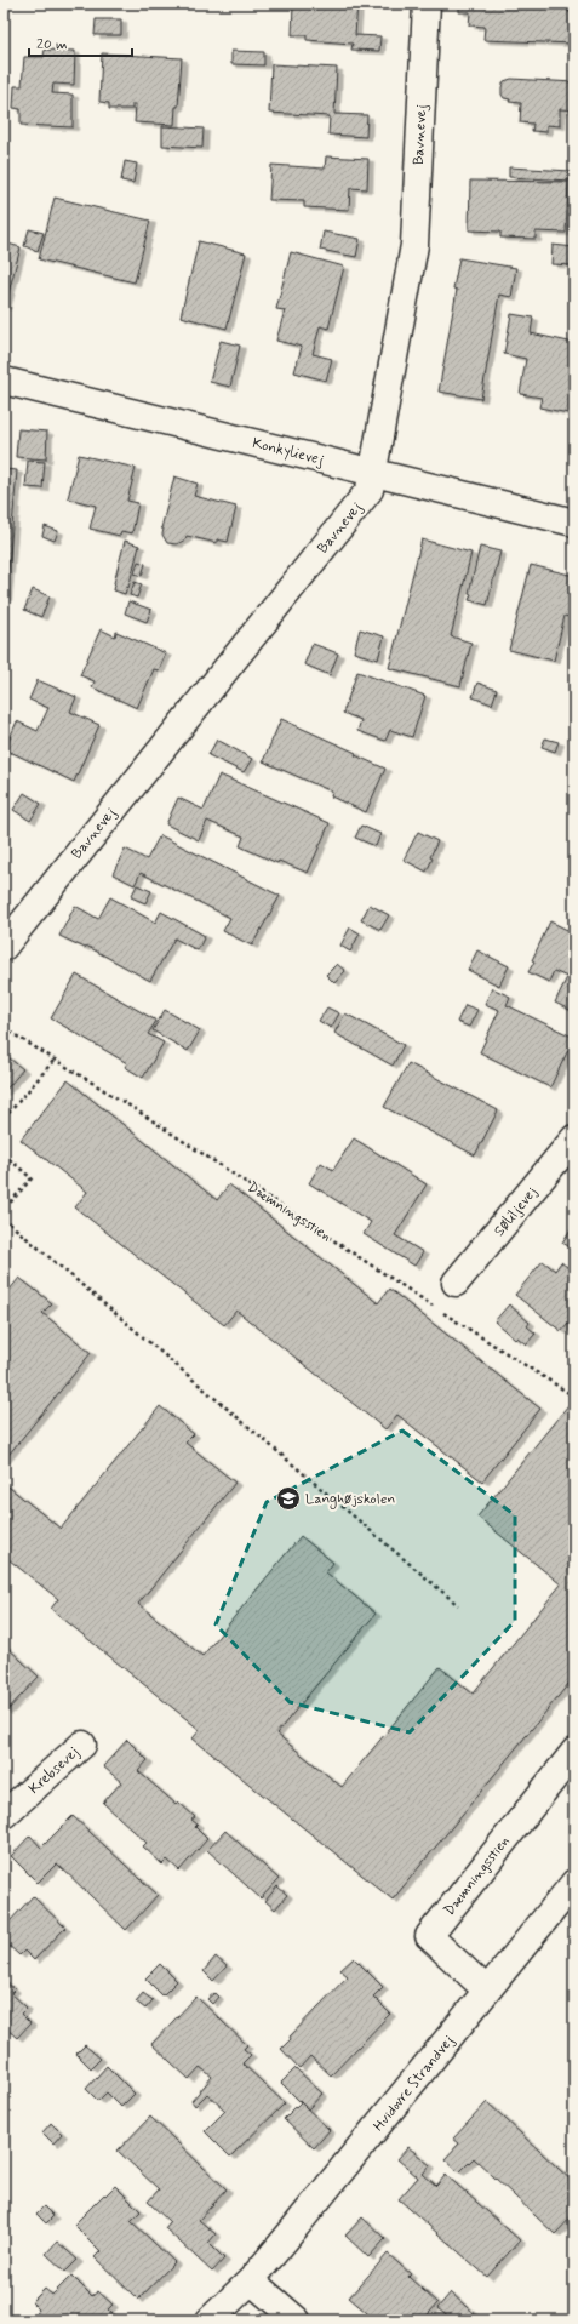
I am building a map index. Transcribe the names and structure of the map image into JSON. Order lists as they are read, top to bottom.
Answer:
{
  "streets": {
    "street": [
      "Bavnevej",
      "Konkylievej",
      "Dæmningsstien",
      "Søliljevej",
      "Krebsevej",
      "Hvidovre Strandvej"
    ]
  },
  "crossings": [
    ["Bavnevej", "Konkylievej"],
    ["Dæmningsstien", "Hvidovre Strandvej"]
  ],
  "places": {
    "school or university": ["Langhøjskolen"]
  },
  "scale_bar": "20 m"
}
